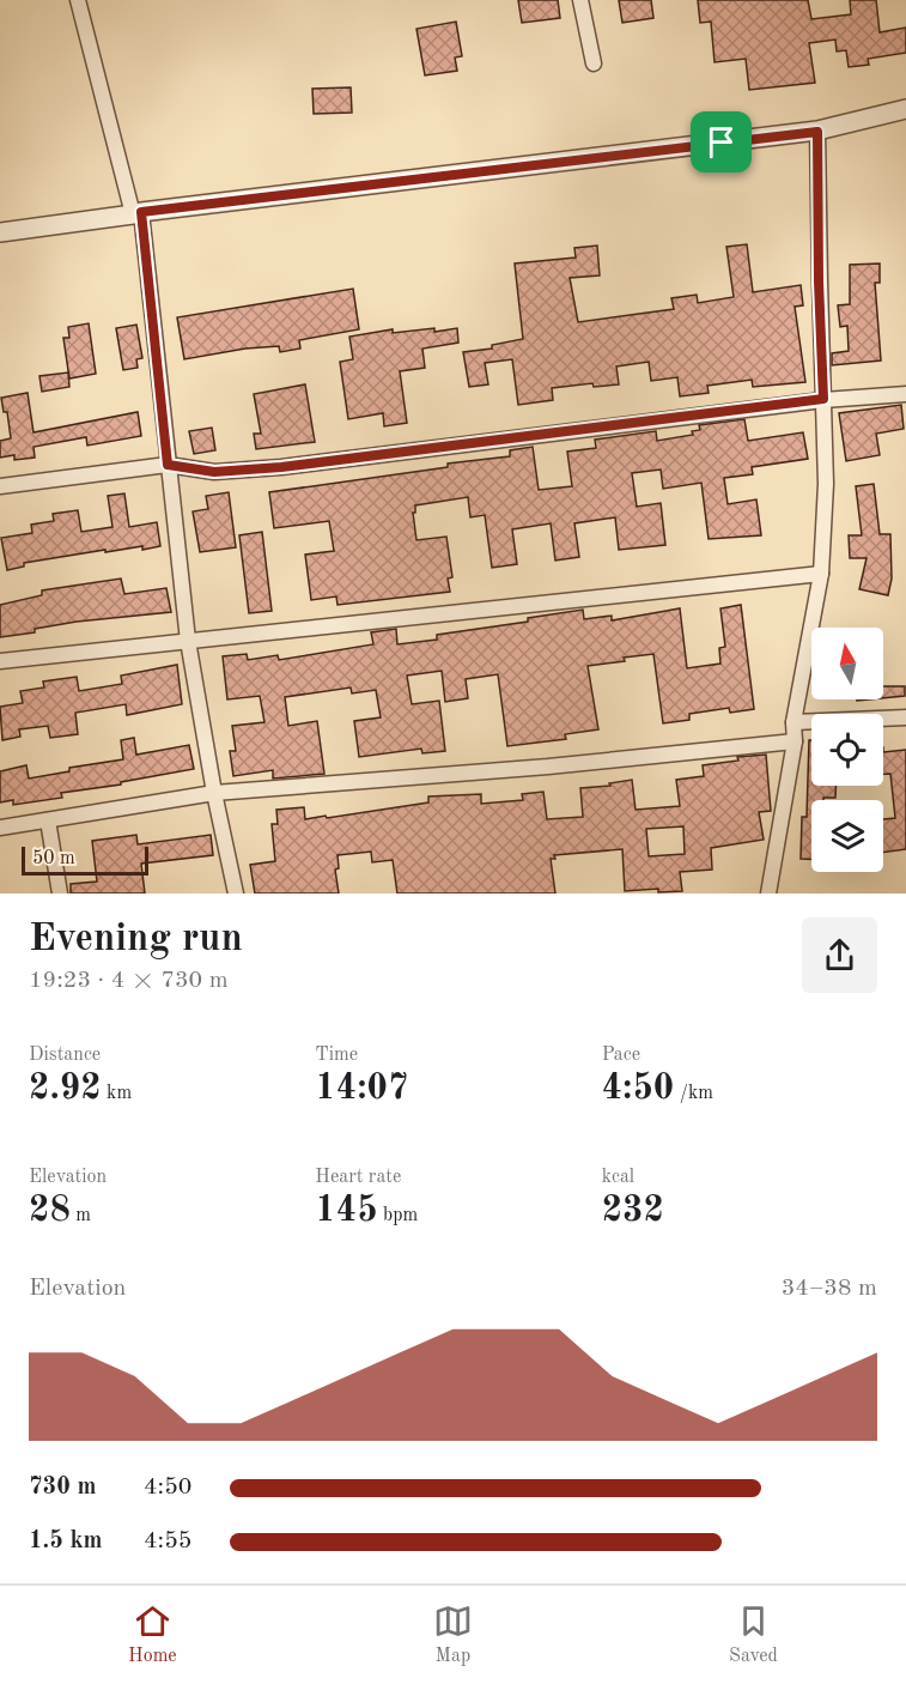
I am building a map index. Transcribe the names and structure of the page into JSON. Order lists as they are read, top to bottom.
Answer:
{
  "scale_bar": "50 m",
  "north": "top",
  "page": {
    "scale": "50 m",
    "heading": ["Evening run", "19:23 · 4 × 730 m"],
    "stats": [
      ["Distance", "2.92 km"],
      ["Time", "14:07"],
      ["Pace", "4:50 /km"],
      ["Elevation", "28 m"],
      ["Heart rate", "145 bpm"],
      ["kcal", "232"]
    ],
    "chart": ["Elevation", "34–38 m"],
    "list": [
      {
        "name": "730 m",
        "note": "4:50"
      },
      {
        "name": "1.5 km",
        "note": "4:55"
      }
    ],
    "tabs": ["Home", "Map", "Saved"]
  }
}
